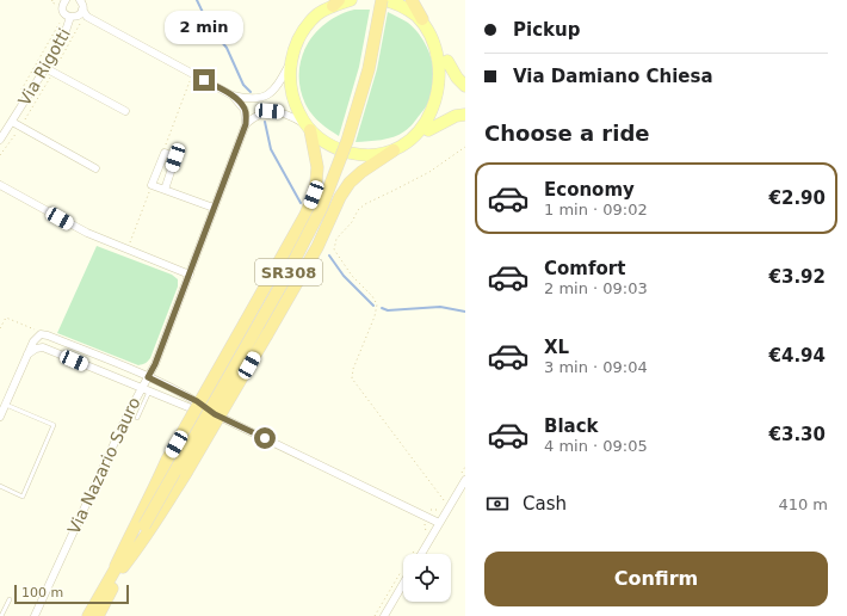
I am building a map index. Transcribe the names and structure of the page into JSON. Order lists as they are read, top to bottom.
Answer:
{
  "streets": {
    "highway": ["SR308"],
    "street": ["Via Rigotti", "Via Nazario Sauro"]
  },
  "scale_bar": "100 m",
  "page": {
    "banner": ["Pickup", "Via Damiano Chiesa"],
    "bubble": "2 min",
    "heading": "Choose a ride",
    "list": [
      {
        "name": "Economy",
        "note": "1 min · 09:02",
        "value": "€2.90"
      },
      {
        "name": "Comfort",
        "note": "2 min · 09:03",
        "value": "€3.92"
      },
      {
        "name": "XL",
        "note": "3 min · 09:04",
        "value": "€4.94"
      },
      {
        "name": "Black",
        "note": "4 min · 09:05",
        "value": "€3.30"
      }
    ],
    "pay": ["Cash", "410 m"],
    "buttons": "Confirm",
    "scale": "100 m"
  }
}
